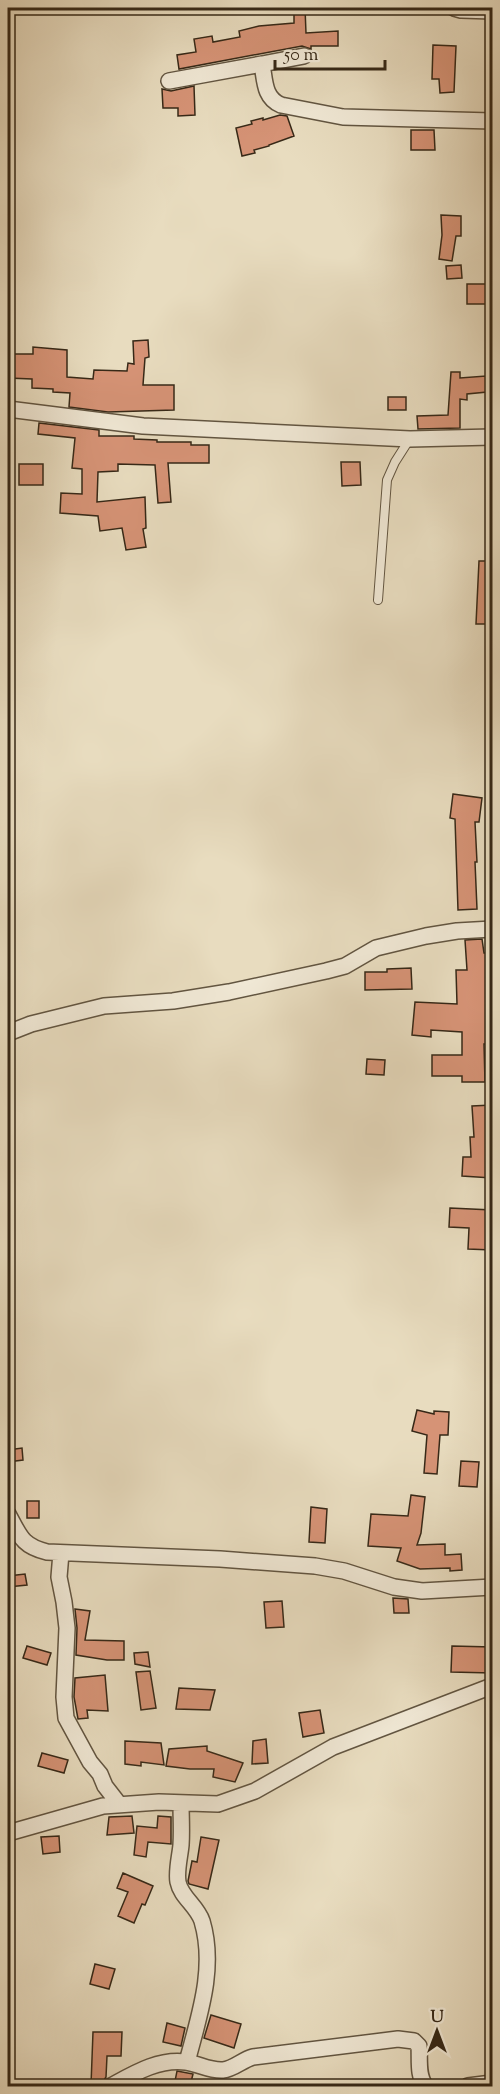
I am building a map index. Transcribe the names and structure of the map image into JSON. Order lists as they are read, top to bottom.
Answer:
{
  "scale_bar": "50 m",
  "north": "top"
}
